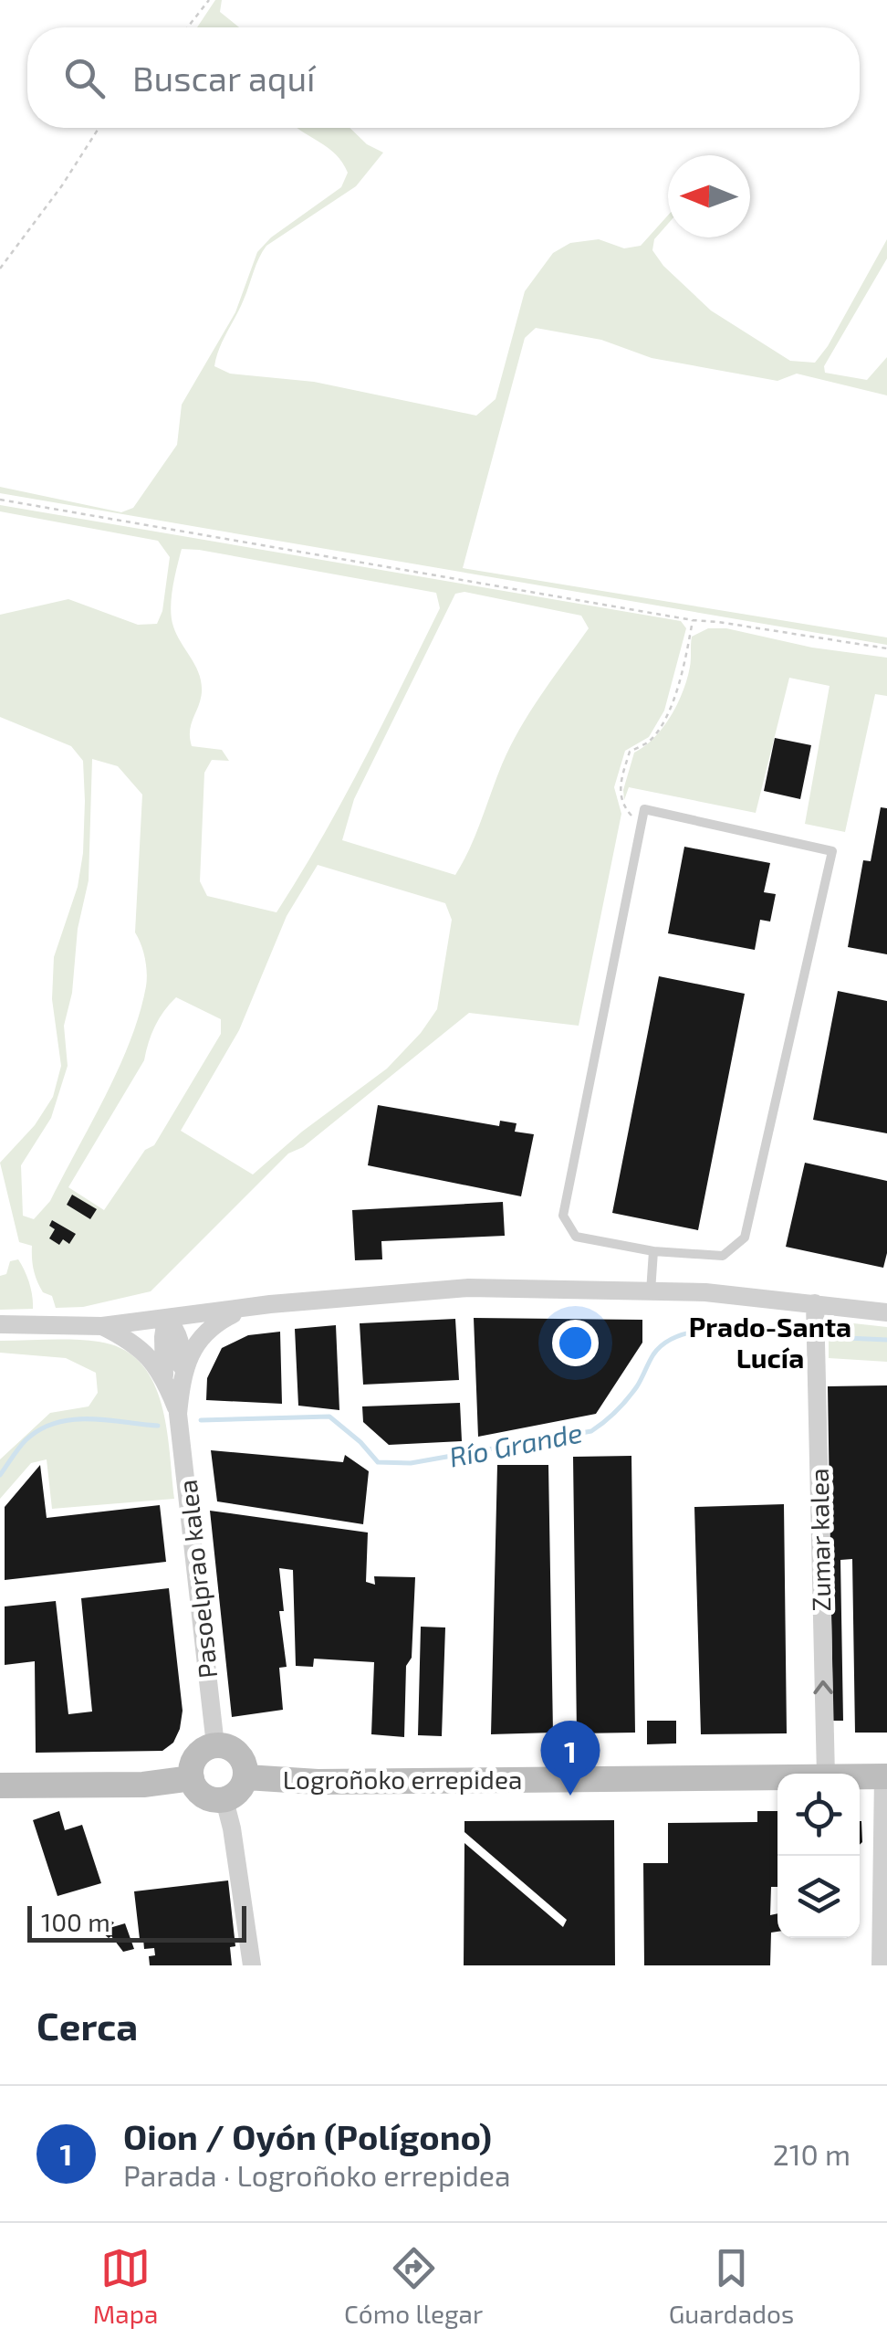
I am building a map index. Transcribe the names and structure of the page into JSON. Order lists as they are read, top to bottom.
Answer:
{
  "streets": {
    "main road": ["Logroñoko errepidea"],
    "street": ["Zumar kalea", "Pasoelprao kalea"]
  },
  "crossings": [
    ["Pasoelprao kalea", "Logroñoko errepidea"]
  ],
  "one_way": ["Zumar kalea"],
  "districts": ["Prado-Santa Lucía"],
  "water": ["Río Grande"],
  "scale_bar": "100 m",
  "north": "left",
  "page": {
    "search": "Buscar aquí",
    "pins": "1",
    "scale": "100 m",
    "heading": "Cerca",
    "list": [
      {
        "mark": "1",
        "name": "Oion / Oyón (Polígono)",
        "note": "Parada · Logroñoko errepidea",
        "value": "210 m"
      }
    ],
    "nav": ["Mapa", "Cómo llegar", "Guardados"]
  }
}
